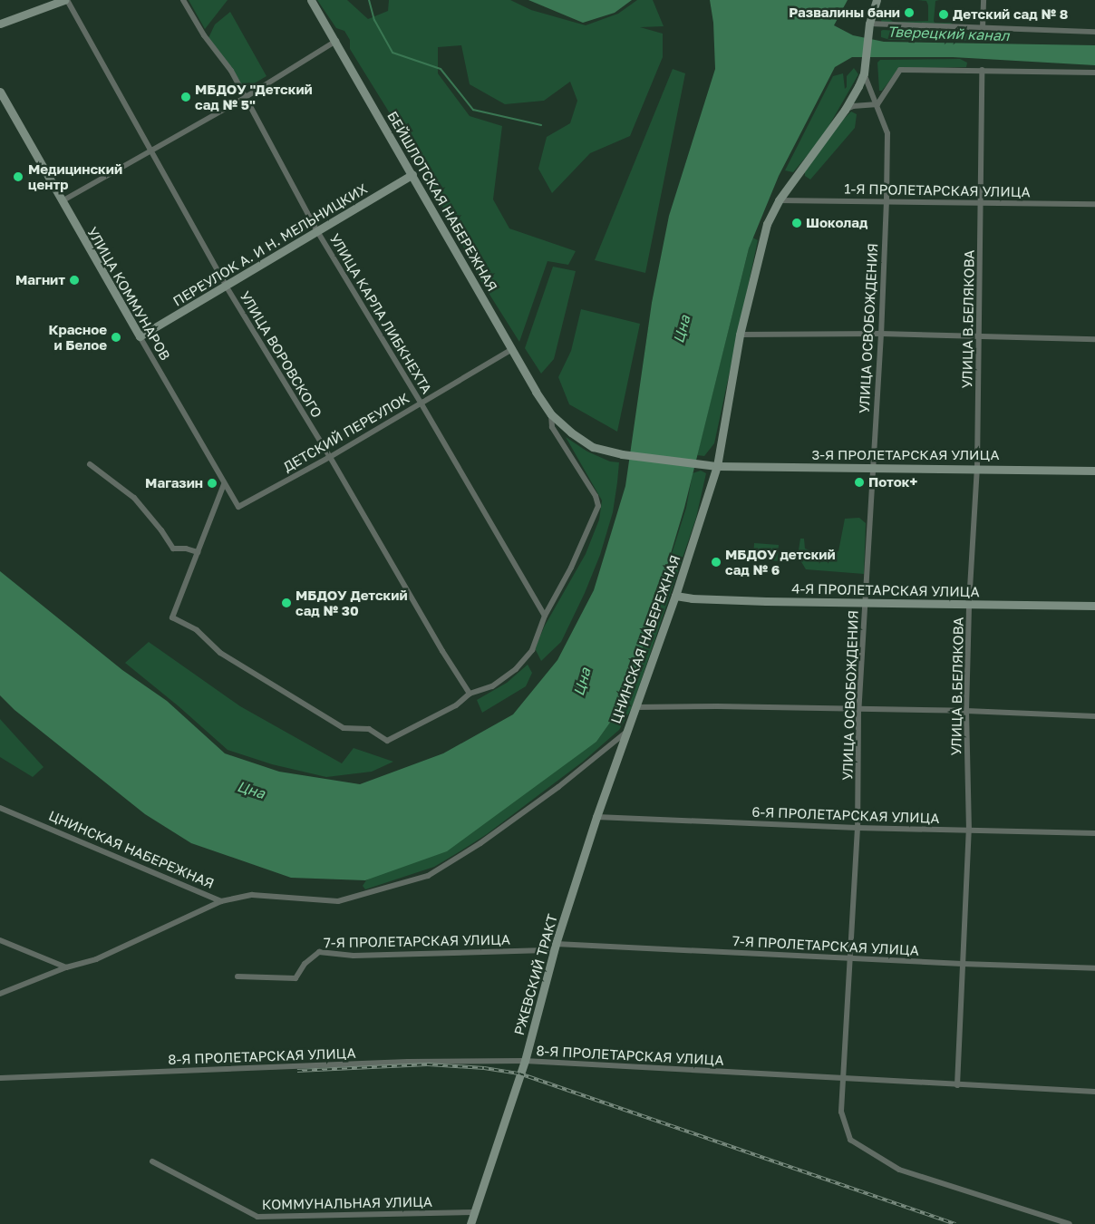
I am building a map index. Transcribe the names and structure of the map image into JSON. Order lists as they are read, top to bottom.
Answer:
{
  "streets": {
    "street": [
      "1-Я ПРОЛЕТАРСКАЯ УЛИЦА",
      "БЕЙШЛОТСКАЯ НАБЕРЕЖНАЯ",
      "ПЕРЕУЛОК А. И Н. МЕЛЬНИЦКИХ",
      "УЛИЦА КОММУНАРОВ",
      "УЛИЦА КАРЛА ЛИБКНЕХТА",
      "УЛИЦА В.БЕЛЯКОВА",
      "УЛИЦА ОСВОБОЖДЕНИЯ",
      "УЛИЦА ВОРОВСКОГО",
      "ДЕТСКИЙ ПЕРЕУЛОК",
      "3-Я ПРОЛЕТАРСКАЯ УЛИЦА",
      "4-Я ПРОЛЕТАРСКАЯ УЛИЦА",
      "ЦНИНСКАЯ НАБЕРЕЖНАЯ",
      "6-Я ПРОЛЕТАРСКАЯ УЛИЦА",
      "7-Я ПРОЛЕТАРСКАЯ УЛИЦА",
      "РЖЕВСКИЙ ТРАКТ",
      "8-Я ПРОЛЕТАРСКАЯ УЛИЦА",
      "КОММУНАЛЬНАЯ УЛИЦА"
    ]
  },
  "crossings": [
    ["1-Я ПРОЛЕТАРСКАЯ УЛИЦА", "УЛИЦА В.БЕЛЯКОВА"],
    ["1-Я ПРОЛЕТАРСКАЯ УЛИЦА", "УЛИЦА ОСВОБОЖДЕНИЯ"],
    ["1-Я ПРОЛЕТАРСКАЯ УЛИЦА", "ЦНИНСКАЯ НАБЕРЕЖНАЯ"],
    ["БЕЙШЛОТСКАЯ НАБЕРЕЖНАЯ", "ПЕРЕУЛОК А. И Н. МЕЛЬНИЦКИХ"],
    ["БЕЙШЛОТСКАЯ НАБЕРЕЖНАЯ", "УЛИЦА КАРЛА ЛИБКНЕХТА"],
    ["БЕЙШЛОТСКАЯ НАБЕРЕЖНАЯ", "УЛИЦА ВОРОВСКОГО"],
    ["БЕЙШЛОТСКАЯ НАБЕРЕЖНАЯ", "ДЕТСКИЙ ПЕРЕУЛОК"],
    ["БЕЙШЛОТСКАЯ НАБЕРЕЖНАЯ", "3-Я ПРОЛЕТАРСКАЯ УЛИЦА"],
    ["ПЕРЕУЛОК А. И Н. МЕЛЬНИЦКИХ", "УЛИЦА КОММУНАРОВ"],
    ["ПЕРЕУЛОК А. И Н. МЕЛЬНИЦКИХ", "УЛИЦА КАРЛА ЛИБКНЕХТА"],
    ["ПЕРЕУЛОК А. И Н. МЕЛЬНИЦКИХ", "УЛИЦА ВОРОВСКОГО"],
    ["УЛИЦА КОММУНАРОВ", "ДЕТСКИЙ ПЕРЕУЛОК"],
    ["УЛИЦА КАРЛА ЛИБКНЕХТА", "ДЕТСКИЙ ПЕРЕУЛОК"],
    ["УЛИЦА В.БЕЛЯКОВА", "3-Я ПРОЛЕТАРСКАЯ УЛИЦА"],
    ["УЛИЦА В.БЕЛЯКОВА", "4-Я ПРОЛЕТАРСКАЯ УЛИЦА"],
    ["УЛИЦА В.БЕЛЯКОВА", "6-Я ПРОЛЕТАРСКАЯ УЛИЦА"],
    ["УЛИЦА В.БЕЛЯКОВА", "7-Я ПРОЛЕТАРСКАЯ УЛИЦА"],
    ["УЛИЦА В.БЕЛЯКОВА", "8-Я ПРОЛЕТАРСКАЯ УЛИЦА"],
    ["УЛИЦА ОСВОБОЖДЕНИЯ", "3-Я ПРОЛЕТАРСКАЯ УЛИЦА"],
    ["УЛИЦА ОСВОБОЖДЕНИЯ", "4-Я ПРОЛЕТАРСКАЯ УЛИЦА"],
    ["УЛИЦА ОСВОБОЖДЕНИЯ", "ЦНИНСКАЯ НАБЕРЕЖНАЯ"],
    ["УЛИЦА ОСВОБОЖДЕНИЯ", "6-Я ПРОЛЕТАРСКАЯ УЛИЦА"],
    ["УЛИЦА ОСВОБОЖДЕНИЯ", "7-Я ПРОЛЕТАРСКАЯ УЛИЦА"],
    ["УЛИЦА ОСВОБОЖДЕНИЯ", "8-Я ПРОЛЕТАРСКАЯ УЛИЦА"],
    ["УЛИЦА ВОРОВСКОГО", "ДЕТСКИЙ ПЕРЕУЛОК"],
    ["3-Я ПРОЛЕТАРСКАЯ УЛИЦА", "ЦНИНСКАЯ НАБЕРЕЖНАЯ"],
    ["4-Я ПРОЛЕТАРСКАЯ УЛИЦА", "ЦНИНСКАЯ НАБЕРЕЖНАЯ"],
    ["ЦНИНСКАЯ НАБЕРЕЖНАЯ", "РЖЕВСКИЙ ТРАКТ"],
    ["6-Я ПРОЛЕТАРСКАЯ УЛИЦА", "РЖЕВСКИЙ ТРАКТ"],
    ["7-Я ПРОЛЕТАРСКАЯ УЛИЦА", "РЖЕВСКИЙ ТРАКТ"],
    ["РЖЕВСКИЙ ТРАКТ", "8-Я ПРОЛЕТАРСКАЯ УЛИЦА"],
    ["РЖЕВСКИЙ ТРАКТ", "КОММУНАЛЬНАЯ УЛИЦА"]
  ],
  "water": ["Тверецкий канал", "Цна"],
  "places": [
    "Развалины бани",
    "Детский сад № 8",
    "МБДОУ \"Детский сад № 5\"",
    "Медицинский центр",
    "Шоколад",
    "Магнит",
    "Красное и Белое",
    "Поток+",
    "Магазин",
    "МБДОУ детский сад № 6",
    "МБДОУ Детский сад № 30"
  ]
}
